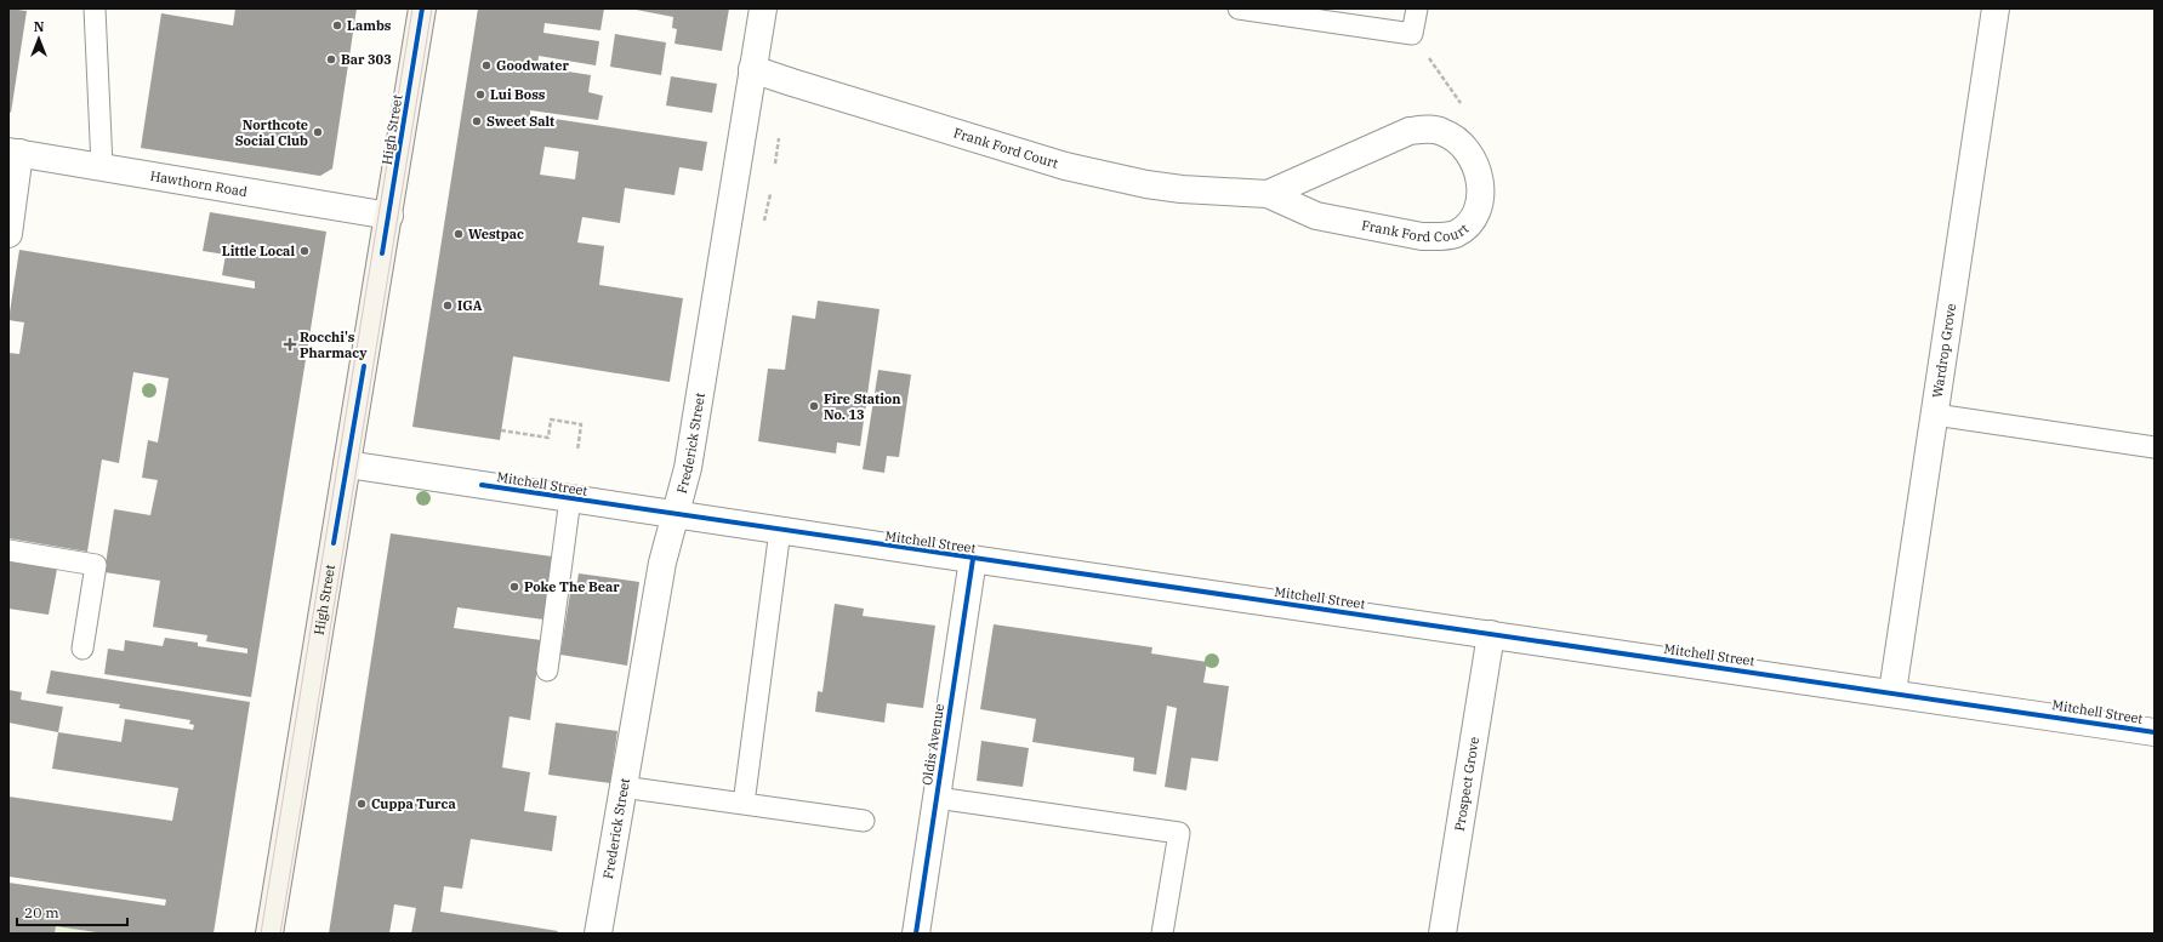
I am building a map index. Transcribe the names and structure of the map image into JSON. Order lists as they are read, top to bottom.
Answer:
{
  "streets": {
    "main road": ["High Street"],
    "street": [
      "Frank Ford Court",
      "Hawthorn Road",
      "Wardrop Grove",
      "Frederick Street",
      "Mitchell Street",
      "Oldis Avenue",
      "Prospect Grove"
    ]
  },
  "crossings": [
    ["High Street", "Hawthorn Road"],
    ["High Street", "Mitchell Street"],
    ["Frank Ford Court", "Frederick Street"],
    ["Wardrop Grove", "Mitchell Street"],
    ["Frederick Street", "Mitchell Street"],
    ["Mitchell Street", "Oldis Avenue"],
    ["Mitchell Street", "Prospect Grove"]
  ],
  "places": {
    "other": [
      "Lambs",
      "Bar 303",
      "Goodwater",
      "Lui Boss",
      "Sweet Salt",
      "Northcote Social Club",
      "Westpac",
      "Little Local",
      "IGA",
      "Fire Station No. 13",
      "Poke The Bear",
      "Cuppa Turca"
    ],
    "health": ["Rocchi's Pharmacy"]
  },
  "scale_bar": "20 m",
  "north": "top"
}
